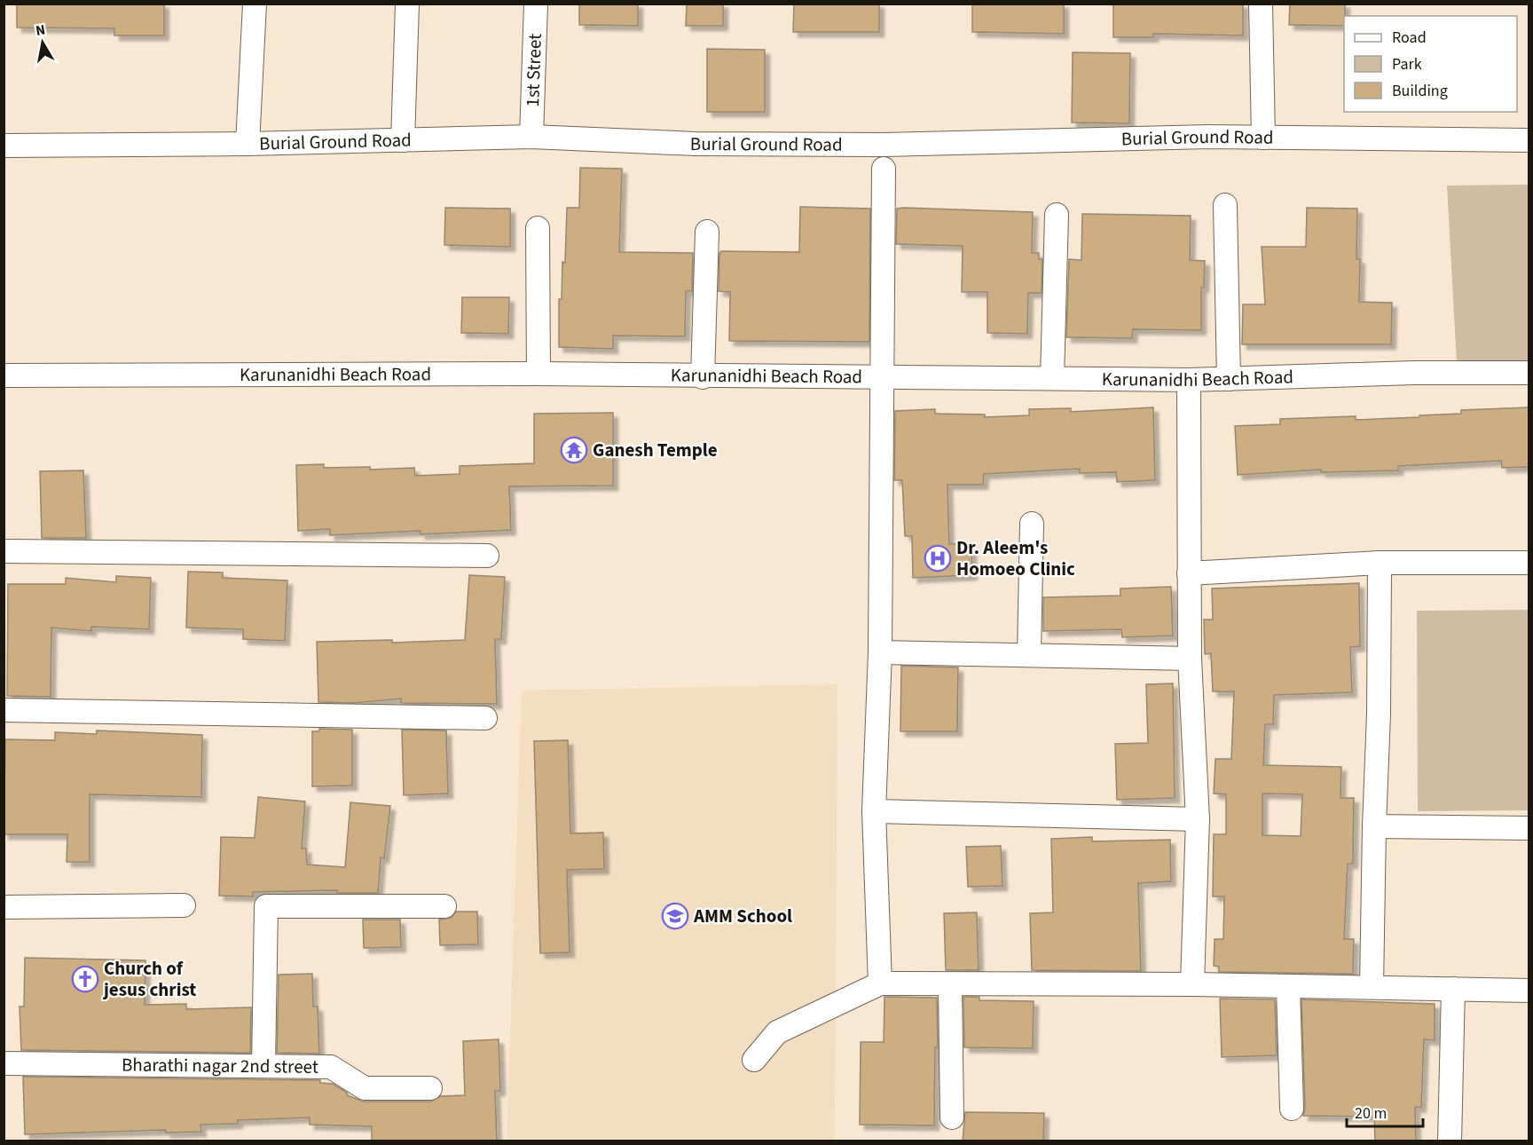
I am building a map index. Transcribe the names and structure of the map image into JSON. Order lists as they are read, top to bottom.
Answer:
{
  "streets": {
    "street": [
      "1st Street",
      "Burial Ground Road",
      "Karunanidhi Beach Road",
      "Bharathi nagar 2nd street"
    ]
  },
  "crossings": [
    ["1st Street", "Burial Ground Road"]
  ],
  "places": {
    "temple": ["Ganesh Temple"],
    "hospital": ["Dr. Aleem's Homoeo Clinic"],
    "school or university": ["AMM School"],
    "church": ["Church of jesus christ"]
  },
  "legend": ["Road", "Park", "Building"],
  "scale_bar": "20 m",
  "north": "top"
}
